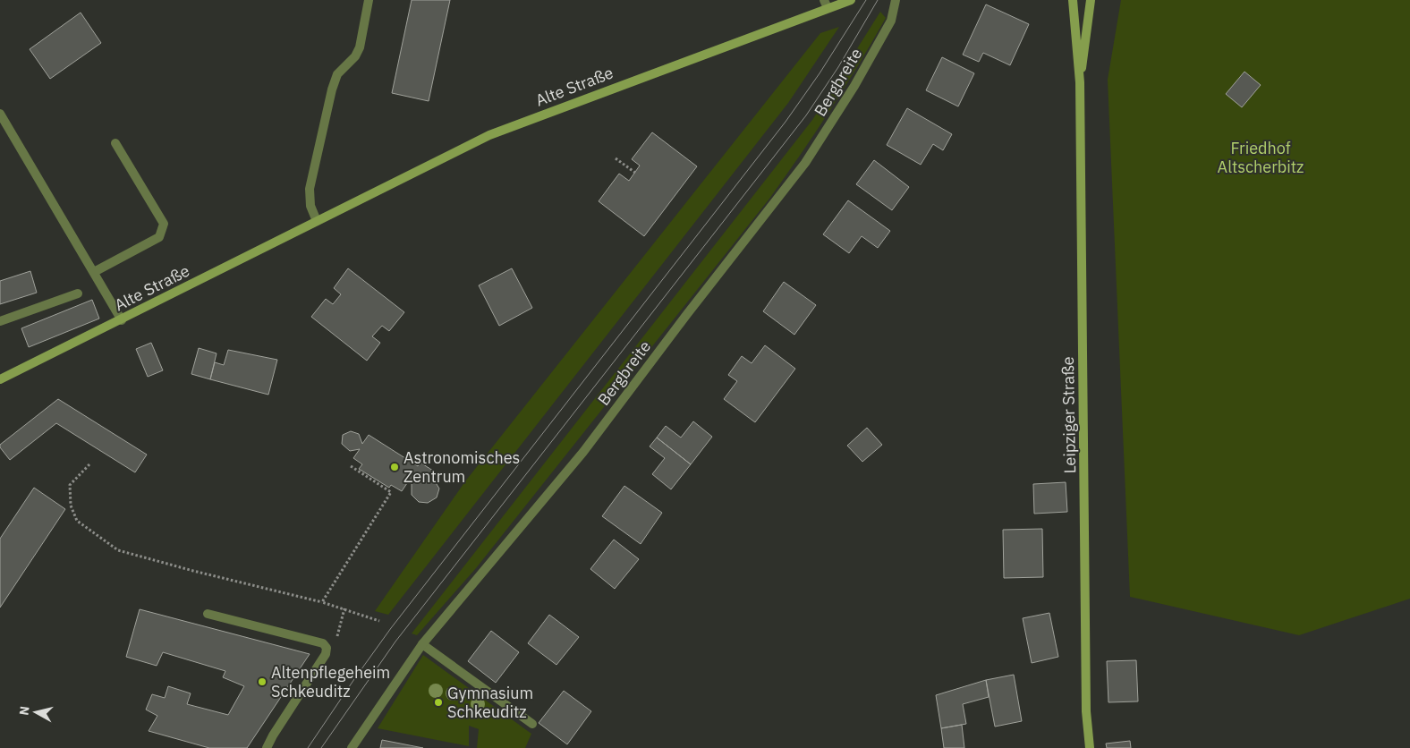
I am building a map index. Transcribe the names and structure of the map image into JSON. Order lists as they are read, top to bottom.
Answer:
{
  "streets": {
    "street": ["Bergbreite", "Alte Straße", "Leipziger Straße"]
  },
  "parks": ["Friedhof Altscherbitz"],
  "places": ["Astronomisches Zentrum", "Altenpflegeheim Schkeuditz", "Gymnasium Schkeuditz"],
  "north": "left"
}
